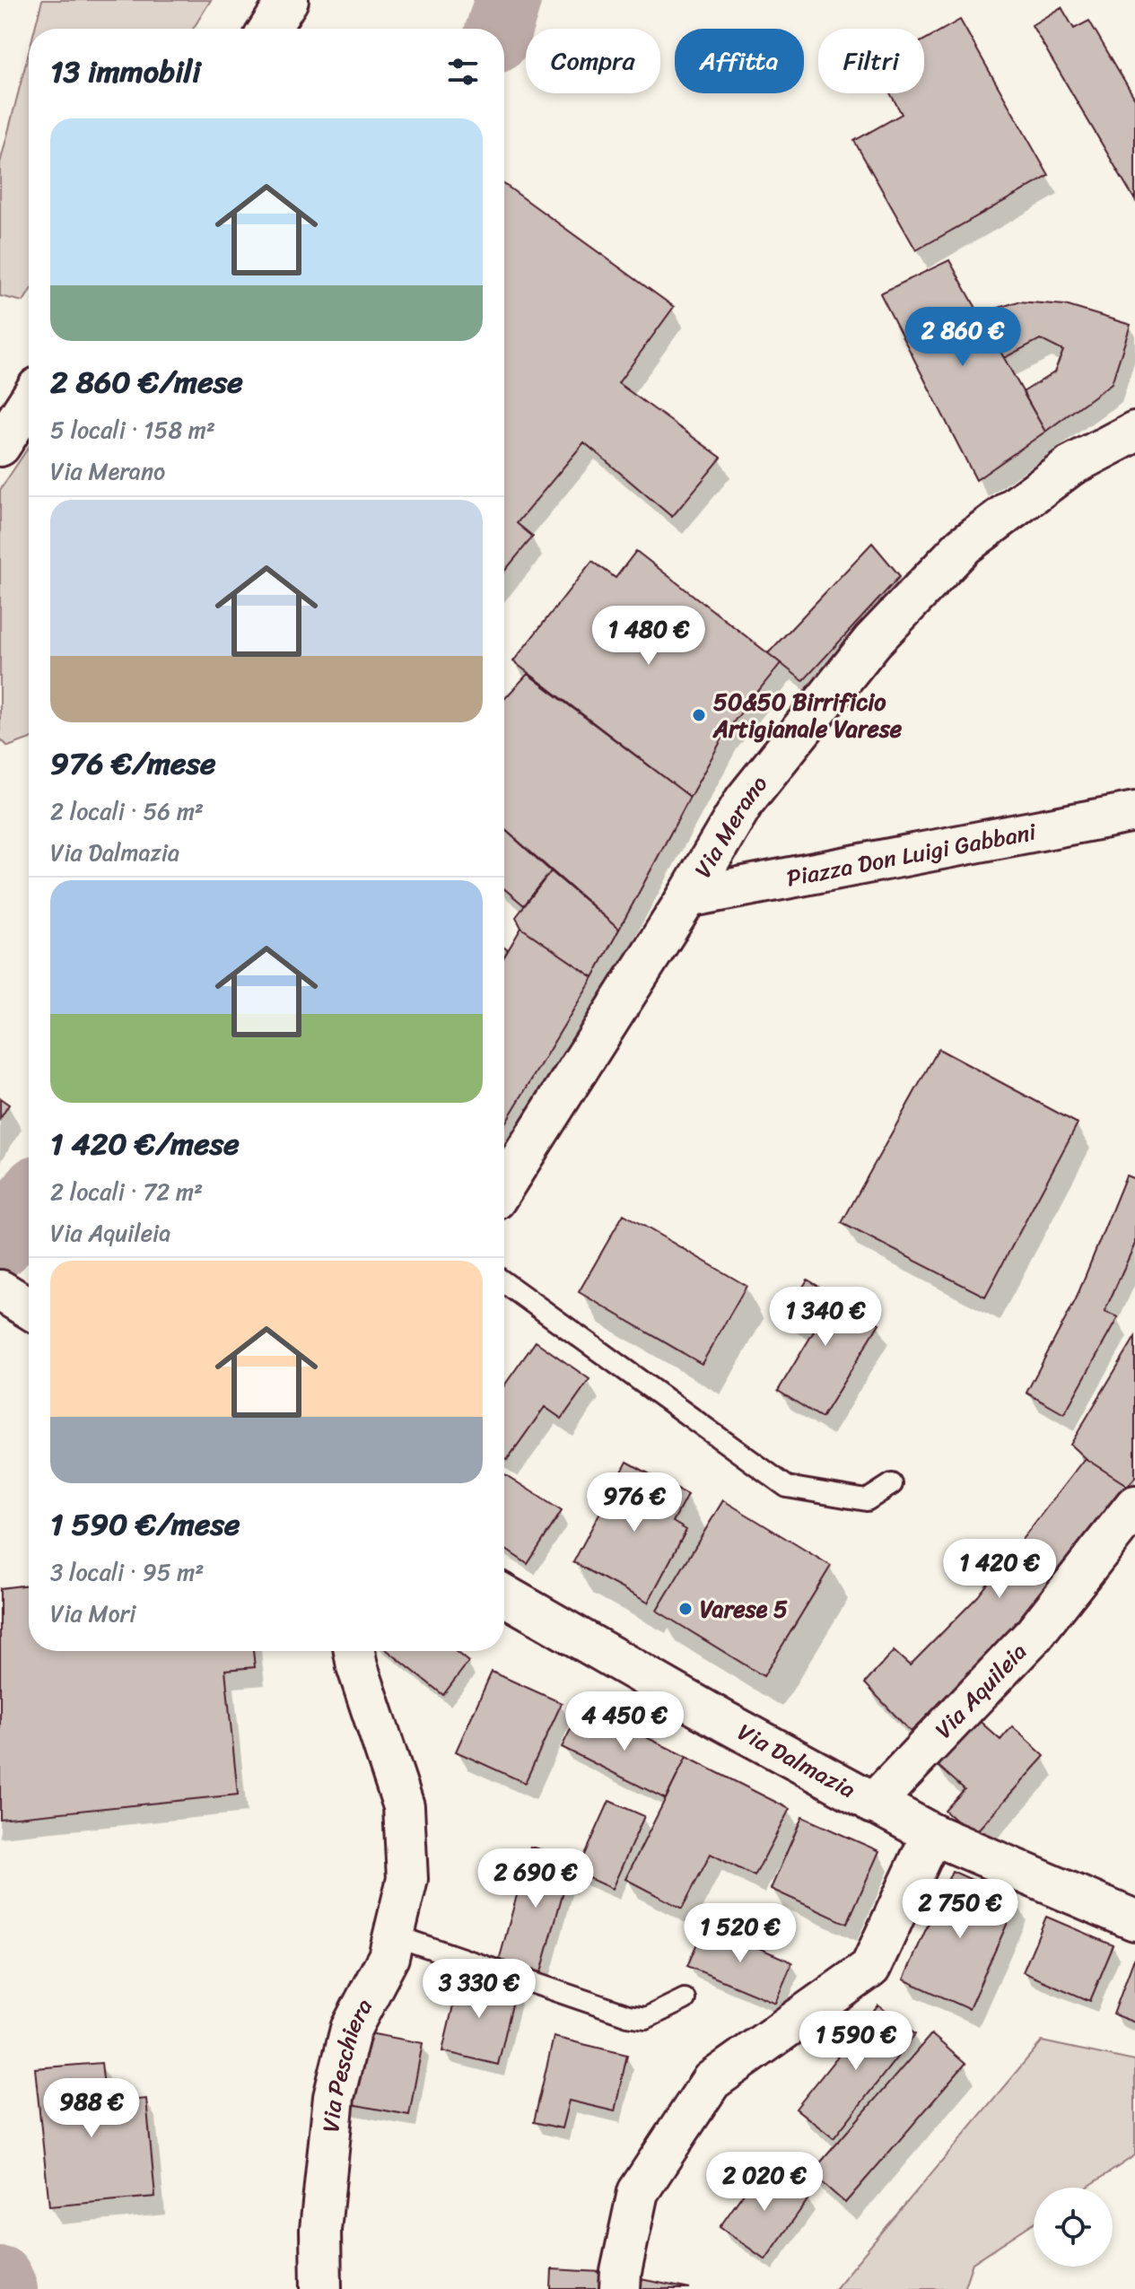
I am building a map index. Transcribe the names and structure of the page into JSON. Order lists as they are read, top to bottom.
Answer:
{
  "streets": {
    "street": [
      "Via Merano",
      "Piazza Don Luigi Gabbani",
      "Via Aquileia",
      "Via Dalmazia",
      "Via Peschiera"
    ]
  },
  "crossings": [
    ["Via Merano", "Piazza Don Luigi Gabbani"],
    ["Via Aquileia", "Via Dalmazia"]
  ],
  "places": ["50&50 Birrificio Artigianale Varese", "Varese 5"],
  "page": {
    "chip": ["Compra", "Affitta", "Filtri"],
    "heading": "13 immobili",
    "list": [
      {
        "name": "2 860 €/mese",
        "note": "5 locali · 158 m² · Via Merano"
      },
      {
        "name": "976 €/mese",
        "note": "2 locali · 56 m² · Via Dalmazia"
      },
      {
        "name": "1 420 €/mese",
        "note": "2 locali · 72 m² · Via Aquileia"
      },
      {
        "name": "1 590 €/mese",
        "note": "3 locali · 95 m² · Via Mori"
      }
    ],
    "price": [
      "2 860 €",
      "1 480 €",
      "1 340 €",
      "976 €",
      "1 420 €",
      "4 450 €",
      "2 690 €",
      "2 750 €",
      "1 520 €",
      "3 330 €",
      "1 590 €",
      "988 €",
      "2 020 €"
    ]
  }
}
